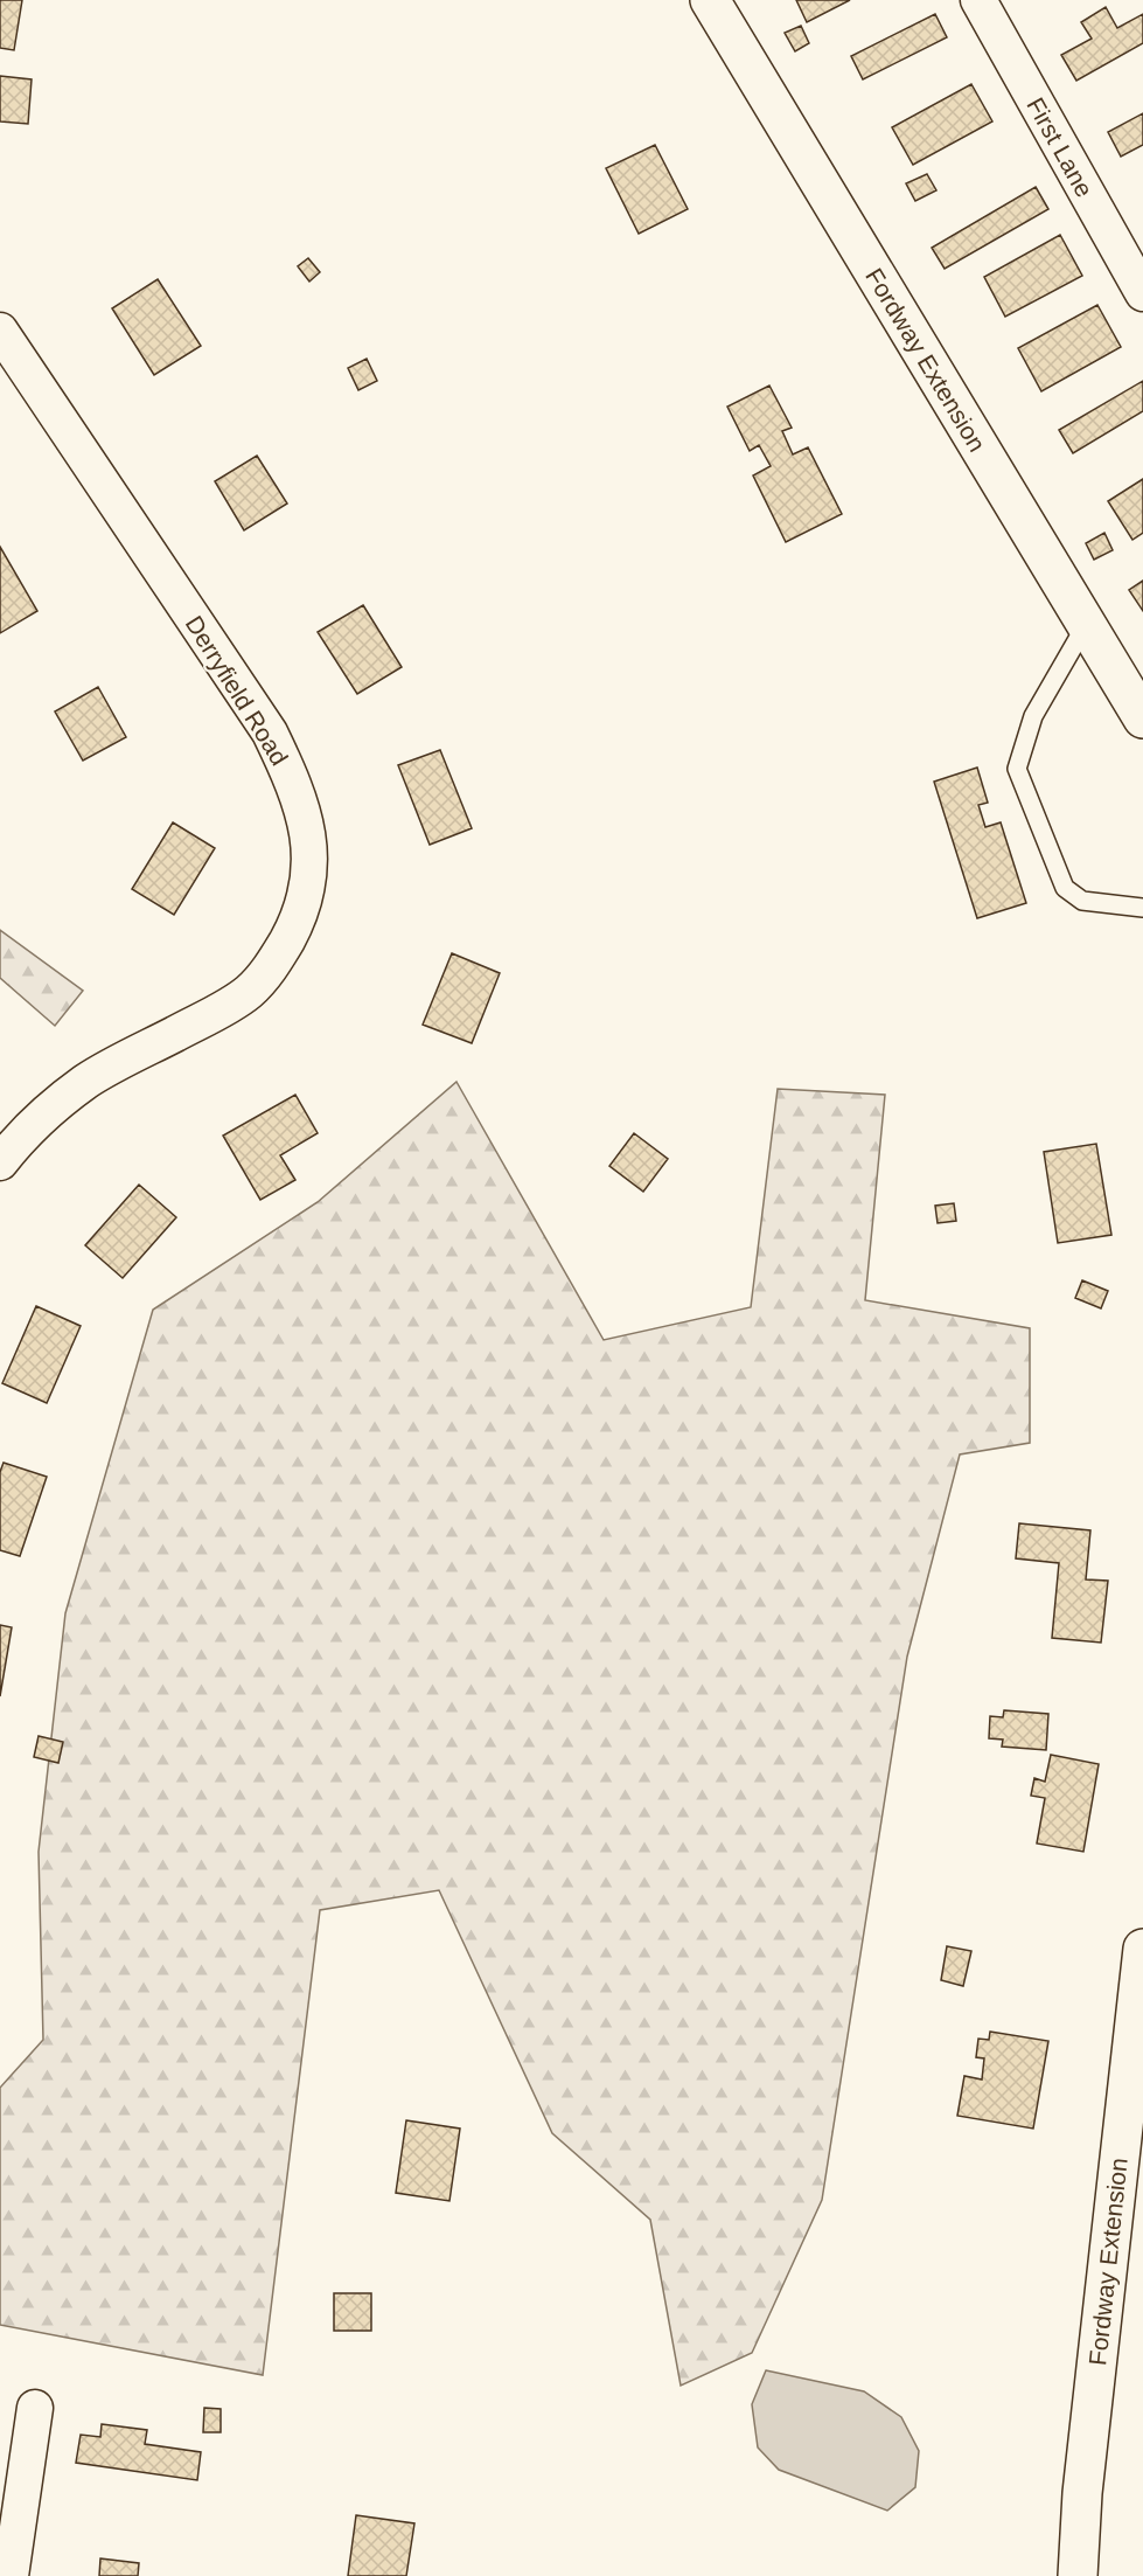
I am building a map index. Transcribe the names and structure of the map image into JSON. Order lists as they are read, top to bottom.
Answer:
{
  "streets": {
    "street": ["First Lane", "Fordway Extension", "Derryfield Road"]
  }
}
